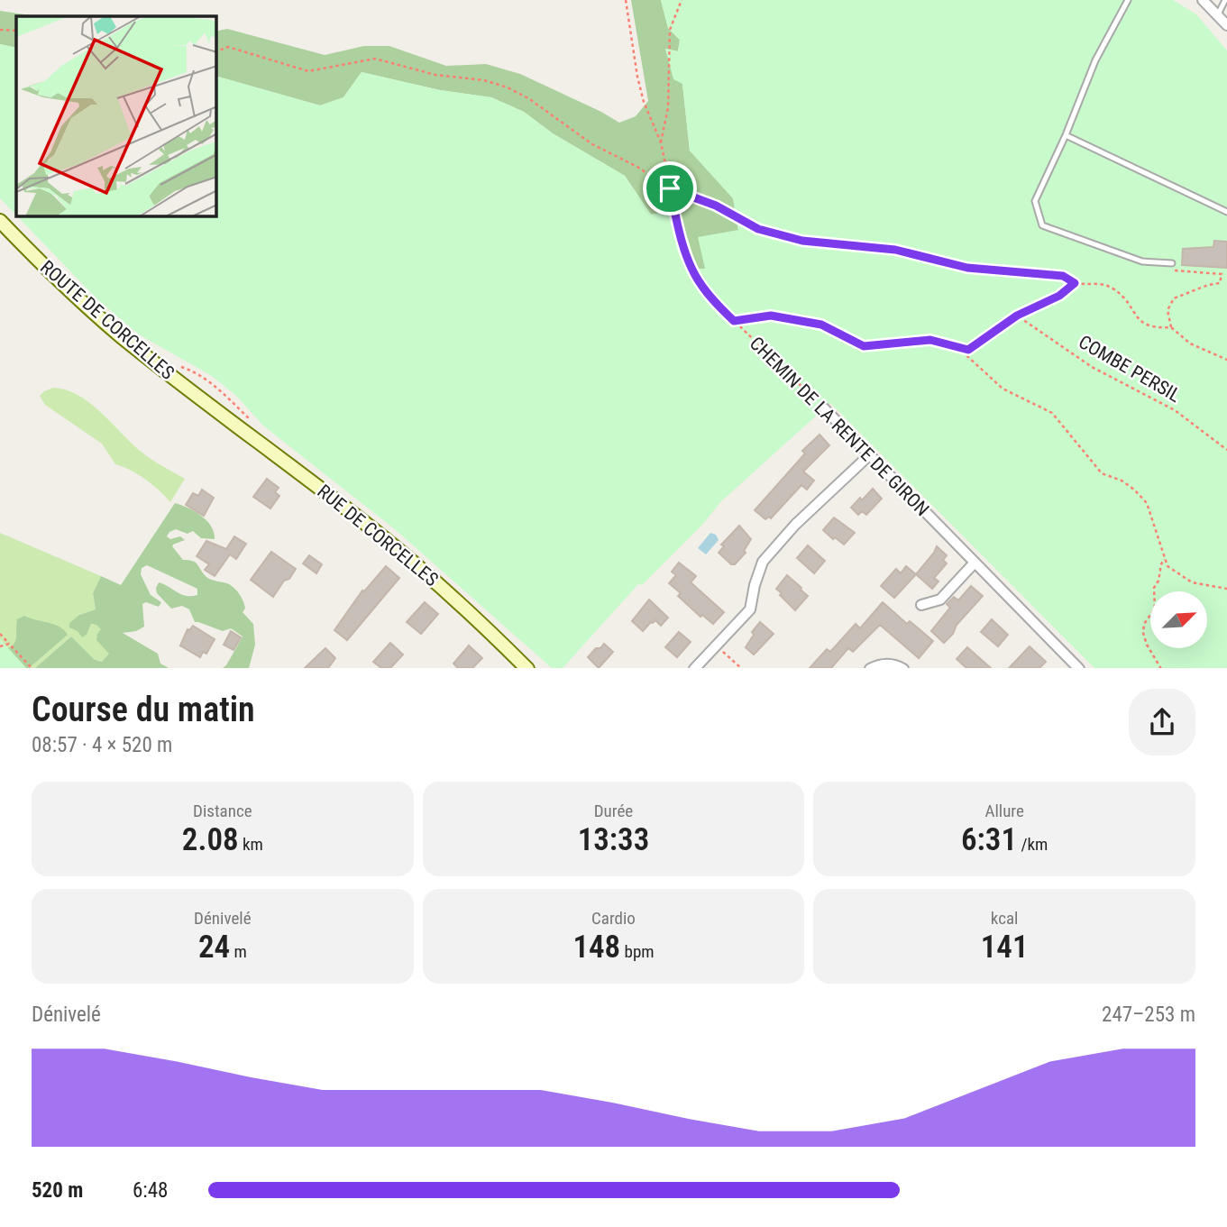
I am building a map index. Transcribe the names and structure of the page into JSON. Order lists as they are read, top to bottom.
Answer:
{
  "streets": {
    "main road": ["ROUTE DE CORCELLES", "RUE DE CORCELLES"],
    "street": ["CHEMIN DE LA RENTE DE GIRON"],
    "path": ["COMBE PERSIL"]
  },
  "crossings": [
    ["ROUTE DE CORCELLES", "RUE DE CORCELLES"]
  ],
  "north": "top right",
  "page": {
    "heading": ["Course du matin", "08:57 · 4 × 520 m"],
    "stats": [
      ["Distance", "2.08 km"],
      ["Durée", "13:33"],
      ["Allure", "6:31 /km"],
      ["Dénivelé", "24 m"],
      ["Cardio", "148 bpm"],
      ["kcal", "141"]
    ],
    "chart": ["Dénivelé", "247–253 m"],
    "list": [
      {
        "name": "520 m",
        "note": "6:48"
      }
    ]
  }
}
